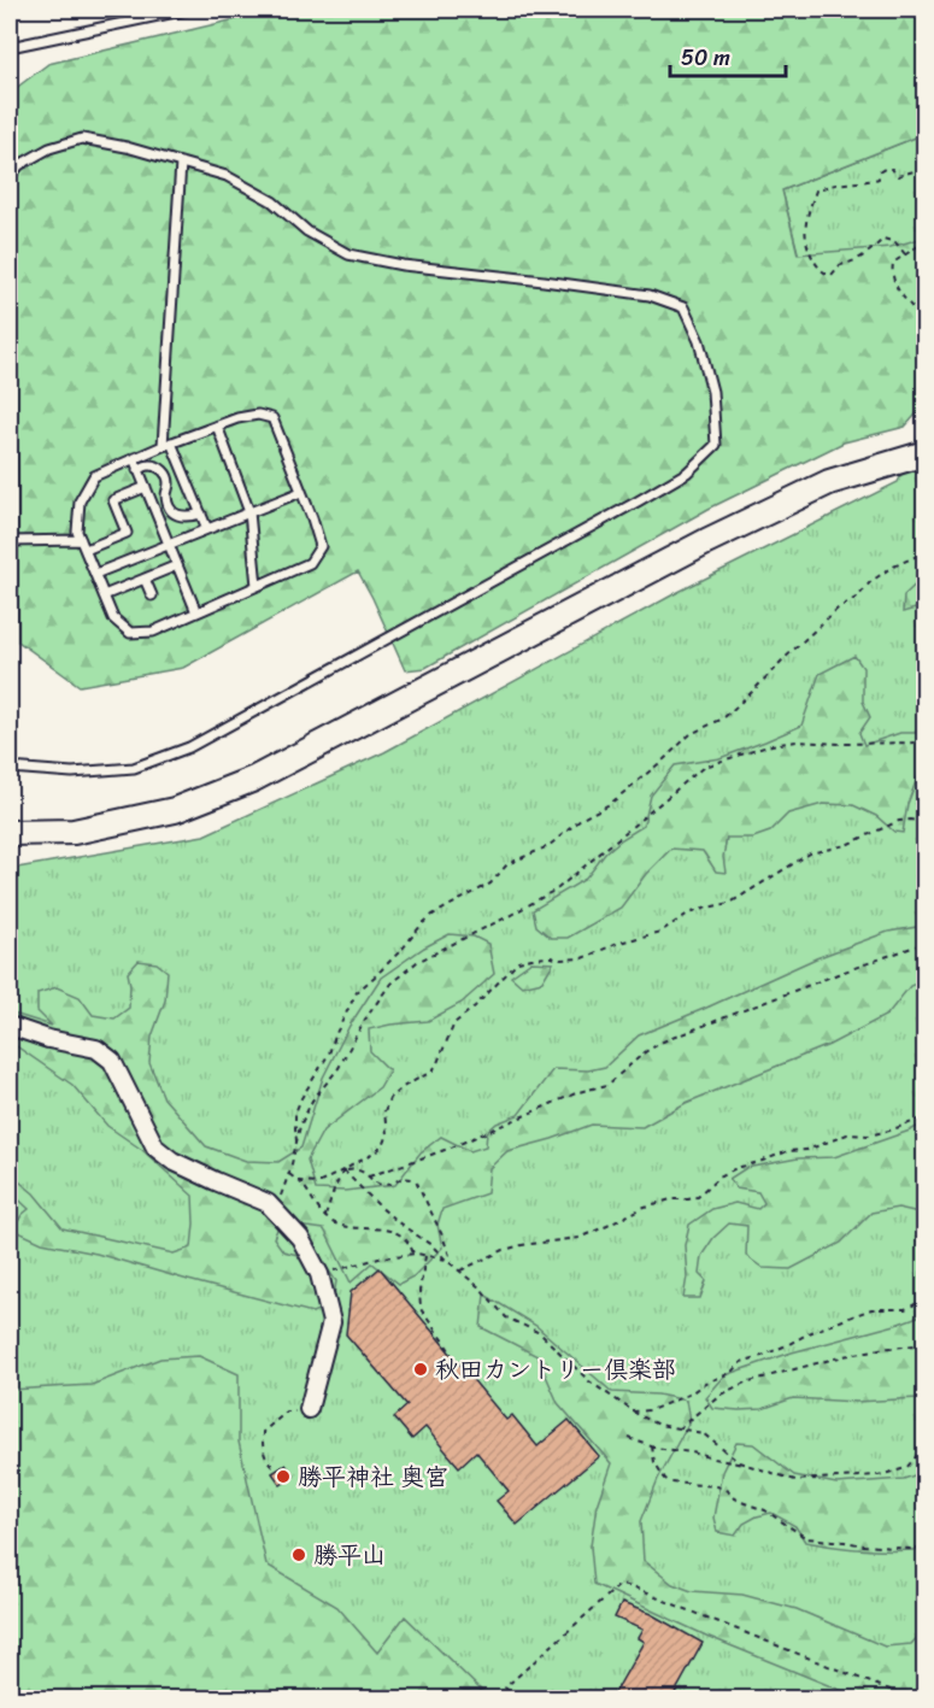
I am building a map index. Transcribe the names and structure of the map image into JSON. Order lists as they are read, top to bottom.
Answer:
{
  "places": ["秋田カントリー倶楽部", "勝平神社 奥宮", "勝平山"],
  "scale_bar": "50 m"
}
